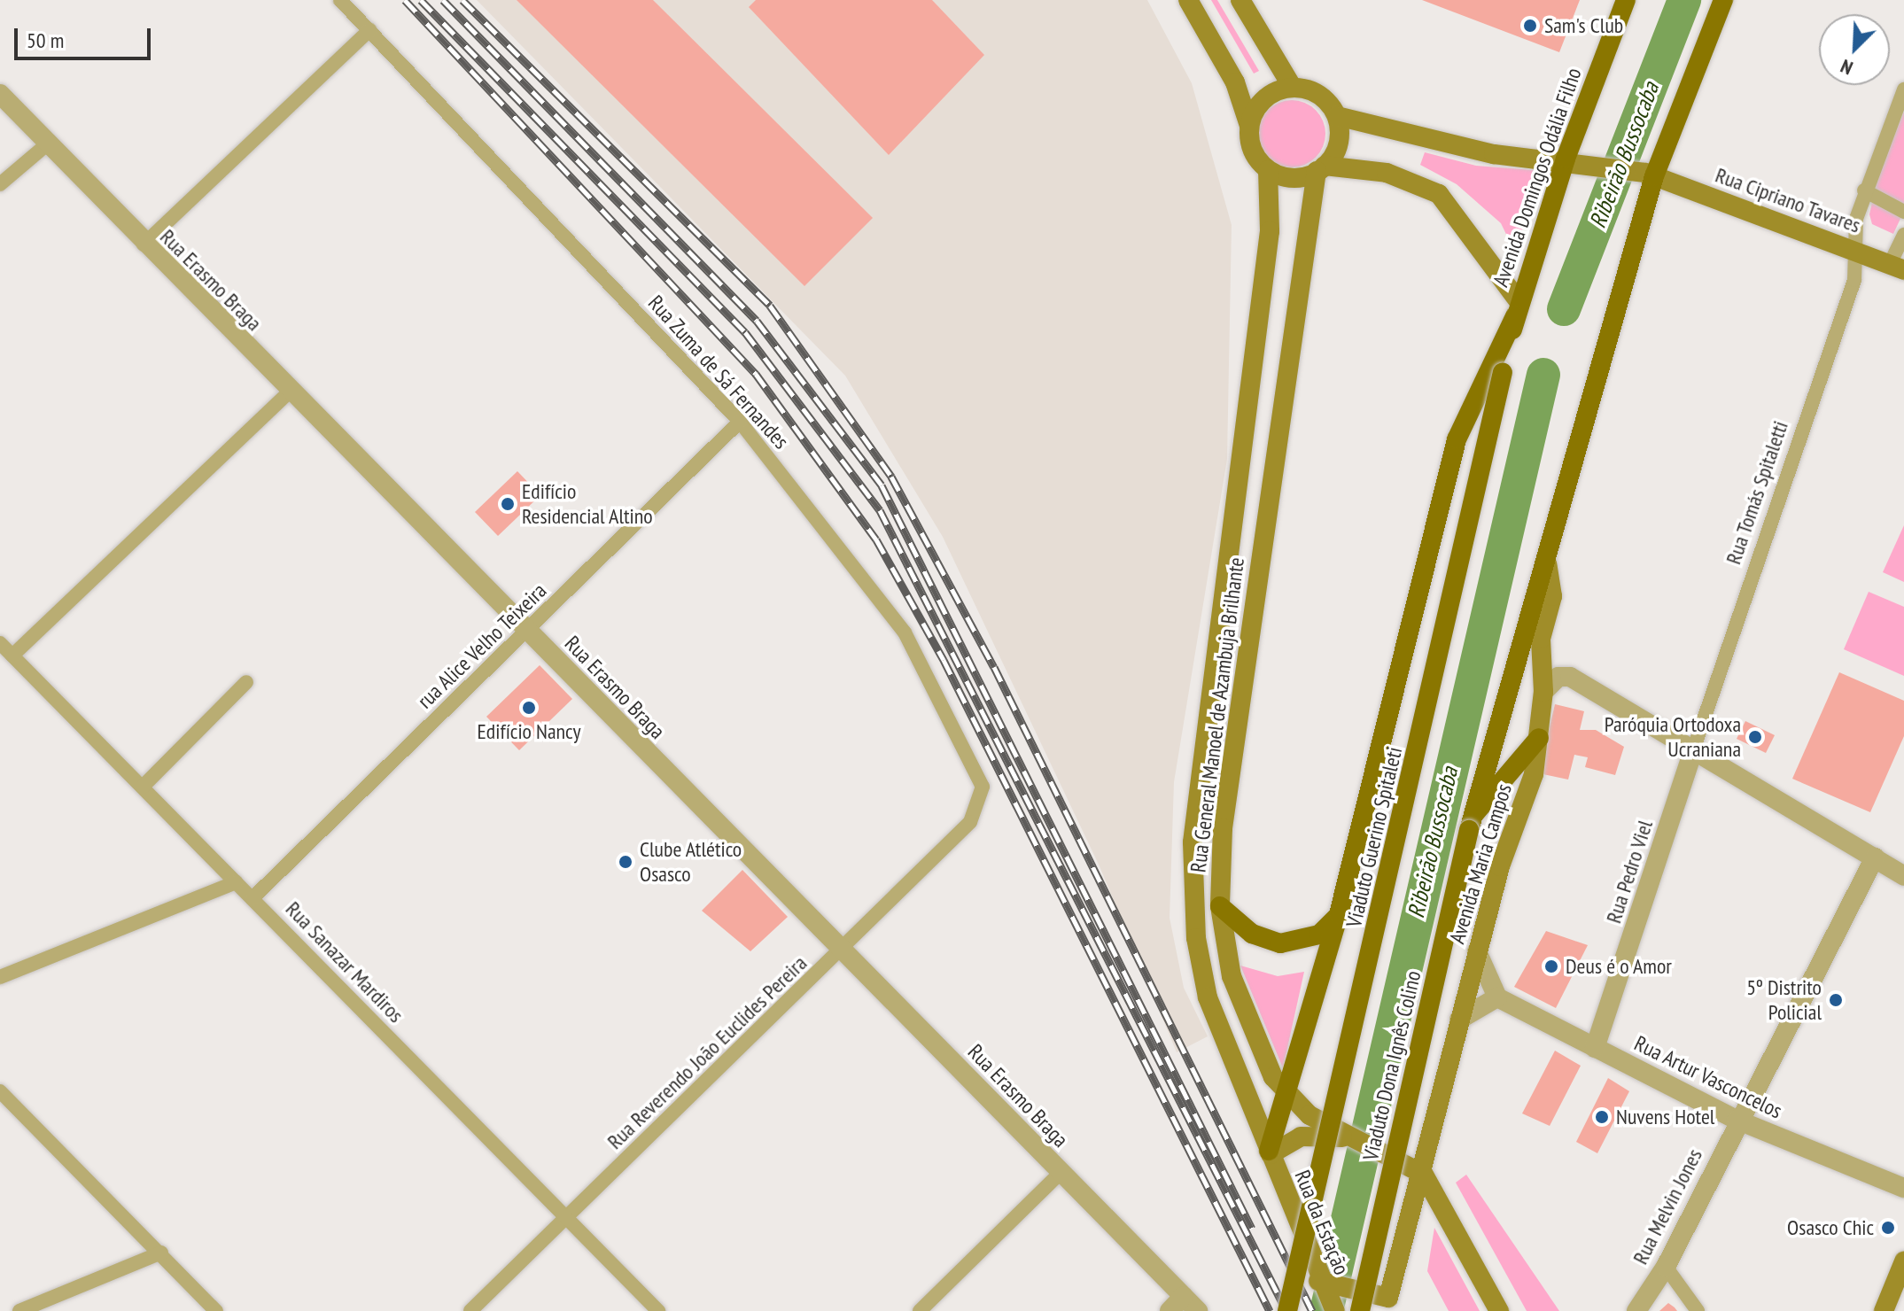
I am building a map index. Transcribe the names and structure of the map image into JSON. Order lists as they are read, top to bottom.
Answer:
{
  "streets": {
    "main road": [
      "Avenida Domingos Odália Filho",
      "Rua Cipriano Tavares",
      "Rua General Manoel de Azambuja Brilhante",
      "Viaduto Guerino Spitaleti",
      "Avenida Maria Campos",
      "Viaduto Dona Ignês Colino",
      "Rua da Estação"
    ],
    "street": [
      "Rua Erasmo Braga",
      "Rua Zuma de Sá Fernandes",
      "Rua Tomás Spitaletti",
      "rua Alice Velho Teixeira",
      "Rua Pedro Viel",
      "Rua Sanazar Mardiros",
      "Rua Reverendo João Euclides Pereira",
      "Rua Artur Vasconcelos",
      "Rua Melvin Jones"
    ]
  },
  "crossings": [
    ["Avenida Domingos Odália Filho", "Rua Cipriano Tavares"],
    ["Avenida Domingos Odália Filho", "Viaduto Guerino Spitaleti"],
    ["Rua Cipriano Tavares", "Rua Tomás Spitaletti"],
    ["Rua Cipriano Tavares", "Rua General Manoel de Azambuja Brilhante"],
    ["Rua Cipriano Tavares", "Avenida Maria Campos"],
    ["Rua Erasmo Braga", "rua Alice Velho Teixeira"],
    ["Rua Erasmo Braga", "Rua Reverendo João Euclides Pereira"],
    ["Rua Zuma de Sá Fernandes", "rua Alice Velho Teixeira"],
    ["Rua Zuma de Sá Fernandes", "Rua Reverendo João Euclides Pereira"],
    ["Rua Tomás Spitaletti", "Rua Pedro Viel"],
    ["rua Alice Velho Teixeira", "Rua Sanazar Mardiros"],
    ["Rua General Manoel de Azambuja Brilhante", "Avenida Maria Campos"],
    ["Rua General Manoel de Azambuja Brilhante", "Rua da Estação"],
    ["Avenida Maria Campos", "Viaduto Dona Ignês Colino"],
    ["Avenida Maria Campos", "Rua da Estação"],
    ["Rua Pedro Viel", "Rua Artur Vasconcelos"],
    ["Rua Sanazar Mardiros", "Rua Reverendo João Euclides Pereira"],
    ["Rua Artur Vasconcelos", "Rua Melvin Jones"]
  ],
  "water": ["Ribeirão Bussocaba"],
  "places": [
    "Sam's Club",
    "Edifício Residencial Altino",
    "Edifício Nancy",
    "Paróquia Ortodoxa Ucraniana",
    "Clube Atlético Osasco",
    "Deus é o Amor",
    "5º Distrito Policial",
    "Nuvens Hotel",
    "Osasco Chic"
  ],
  "scale_bar": "50 m",
  "north": "bottom left"
}
